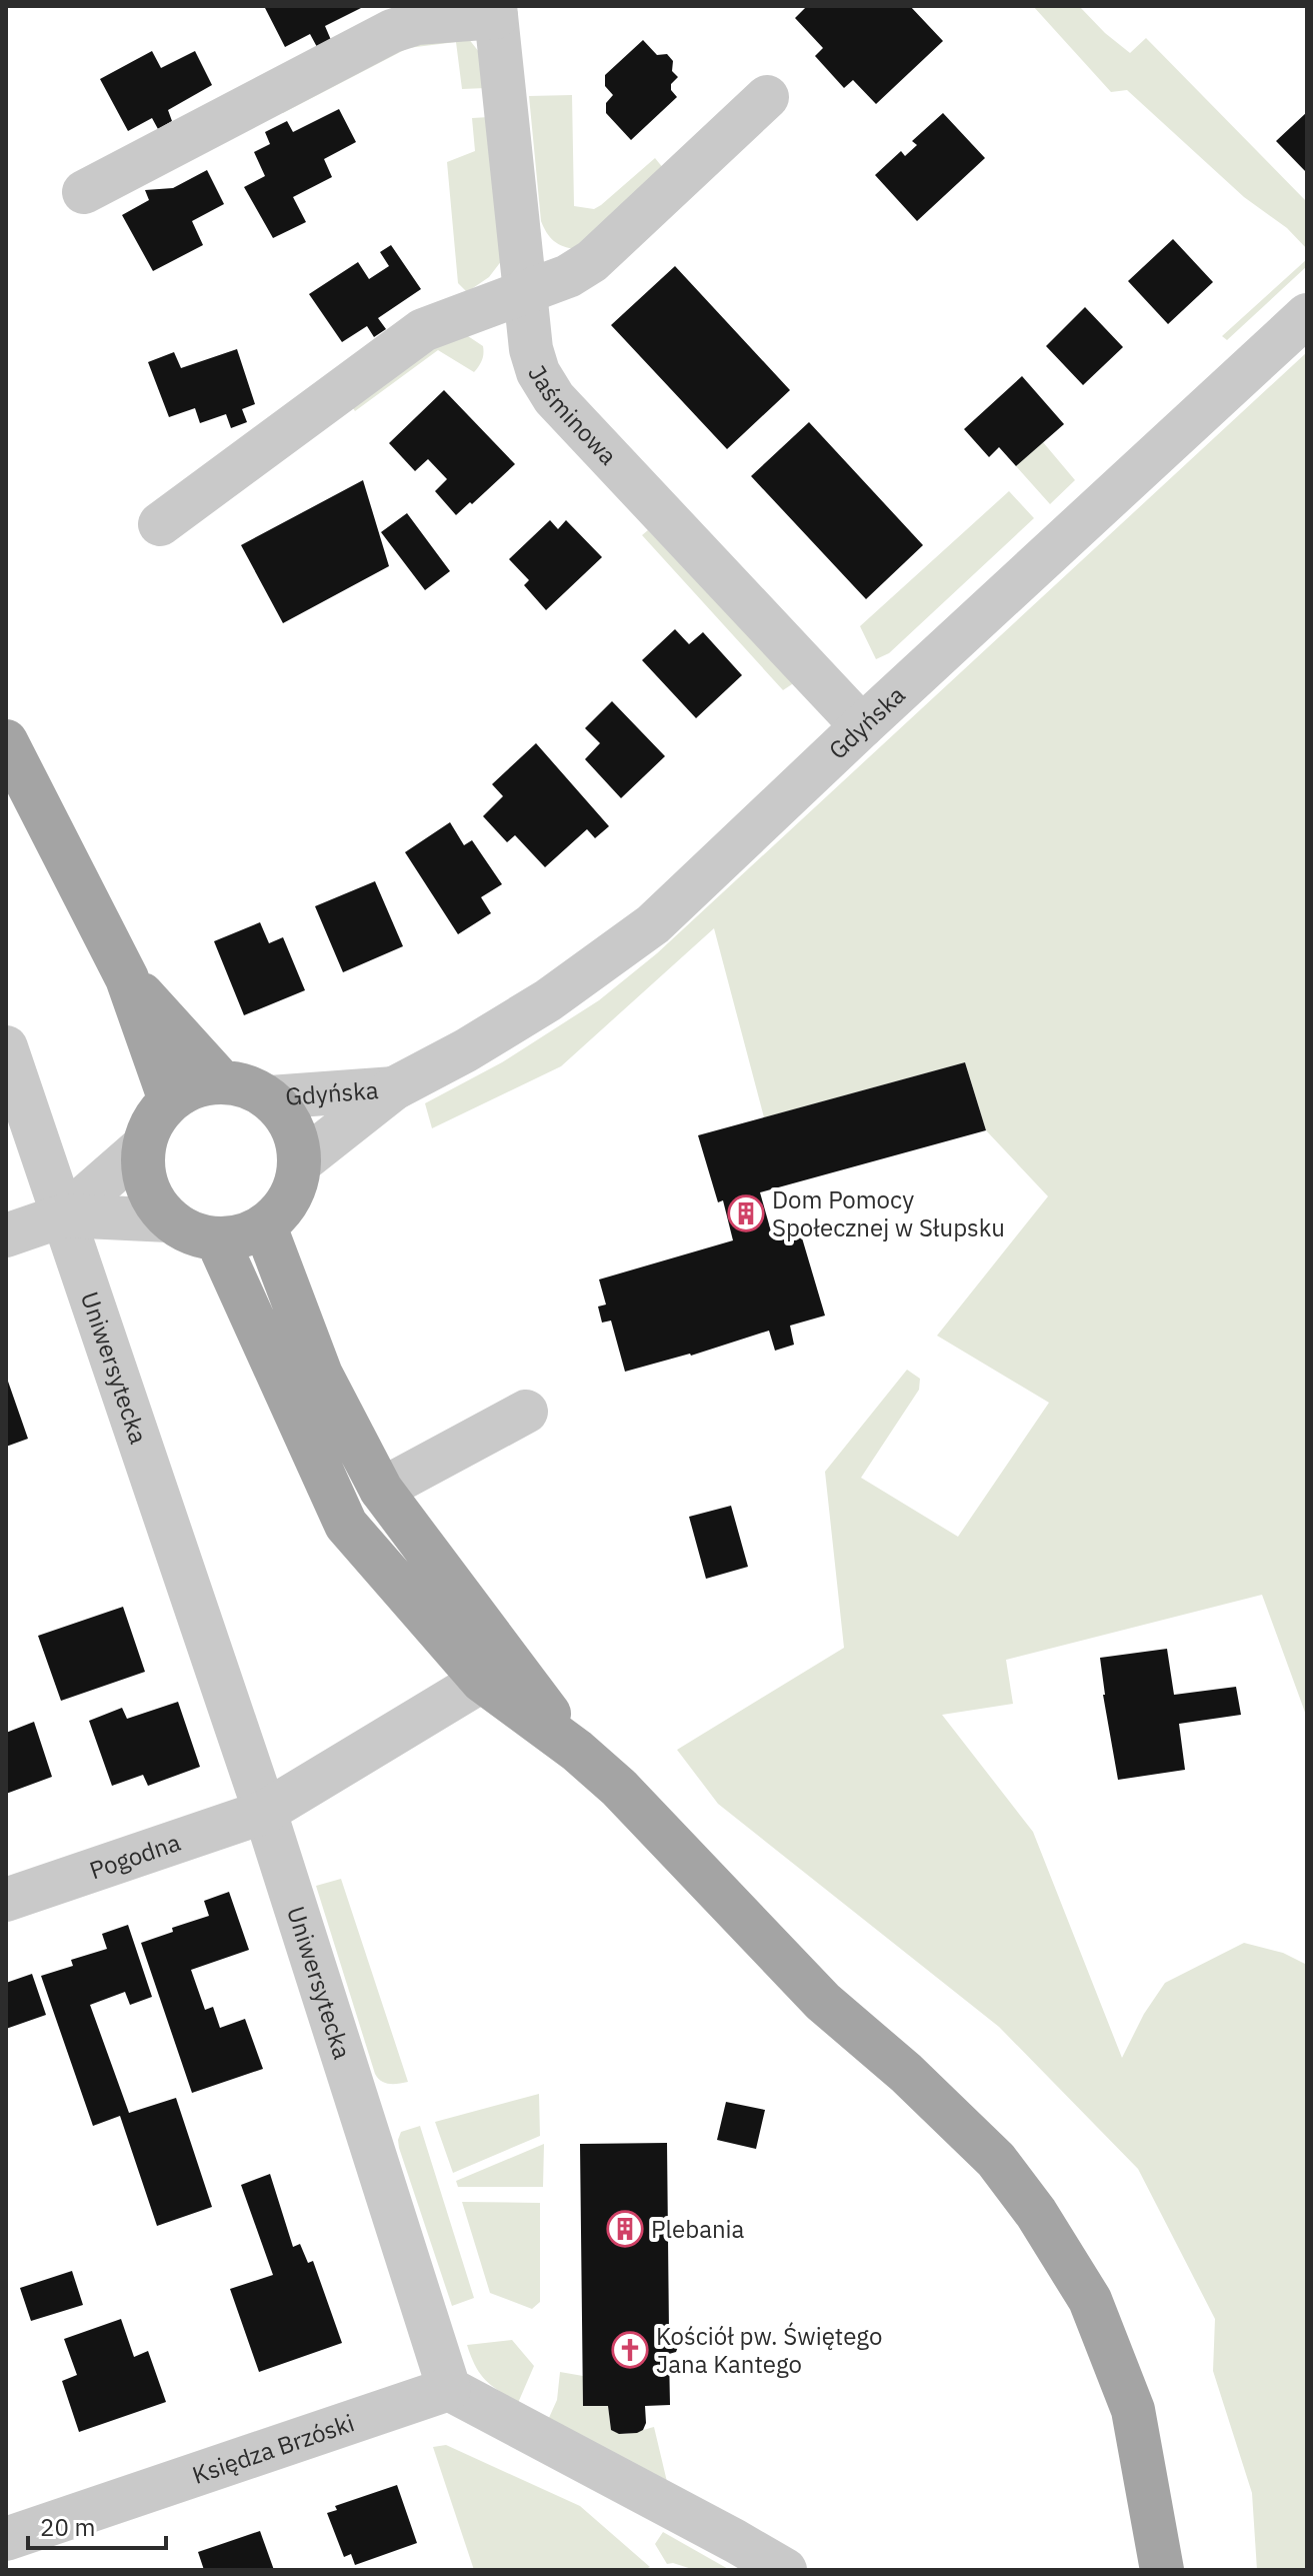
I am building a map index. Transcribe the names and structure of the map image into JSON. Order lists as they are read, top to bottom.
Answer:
{
  "streets": {
    "street": [
      "Jaśminowa",
      "Gdyńska",
      "Uniwersytecka",
      "Pogodna",
      "Księdza Brzóski"
    ]
  },
  "crossings": [
    ["Jaśminowa", "Gdyńska"],
    ["Uniwersytecka", "Pogodna"],
    ["Uniwersytecka", "Księdza Brzóski"]
  ],
  "places": {
    "building": ["Dom Pomocy Społecznej w Słupsku", "Plebania"],
    "church": ["Kościół pw. Świętego Jana Kantego"]
  },
  "scale_bar": "20 m"
}
